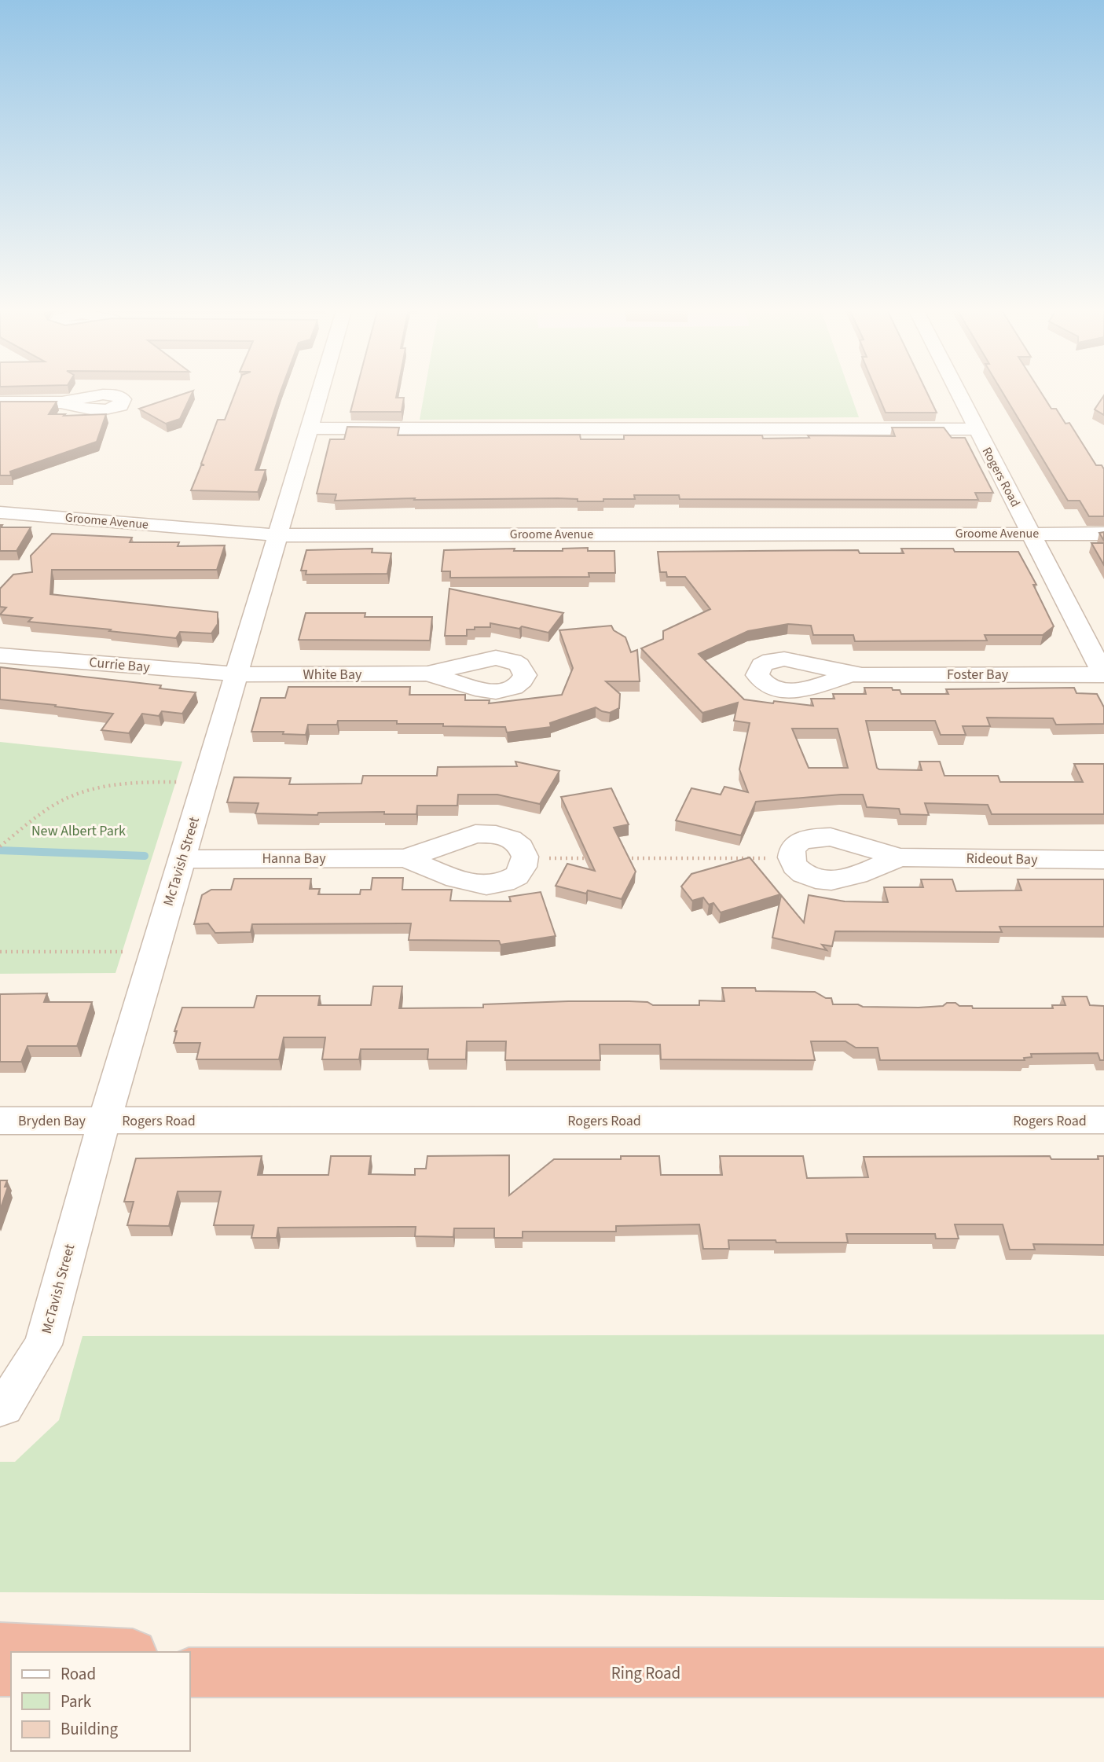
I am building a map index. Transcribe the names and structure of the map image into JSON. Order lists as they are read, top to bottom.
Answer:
{
  "streets": {
    "highway": ["Ring Road"],
    "street": [
      "Rogers Road",
      "Groome Avenue",
      "Currie Bay",
      "White Bay",
      "Foster Bay",
      "Hanna Bay",
      "Rideout Bay",
      "McTavish Street",
      "Bryden Bay"
    ]
  },
  "crossings": [
    ["Rogers Road", "Groome Avenue"],
    ["Rogers Road", "Foster Bay"],
    ["Rogers Road", "McTavish Street"],
    ["Rogers Road", "Bryden Bay"],
    ["Groome Avenue", "McTavish Street"],
    ["Currie Bay", "White Bay"],
    ["Currie Bay", "McTavish Street"],
    ["White Bay", "McTavish Street"],
    ["Hanna Bay", "McTavish Street"],
    ["McTavish Street", "Bryden Bay"]
  ],
  "parks": ["New Albert Park"],
  "legend": ["Road", "Park", "Building"]
}
